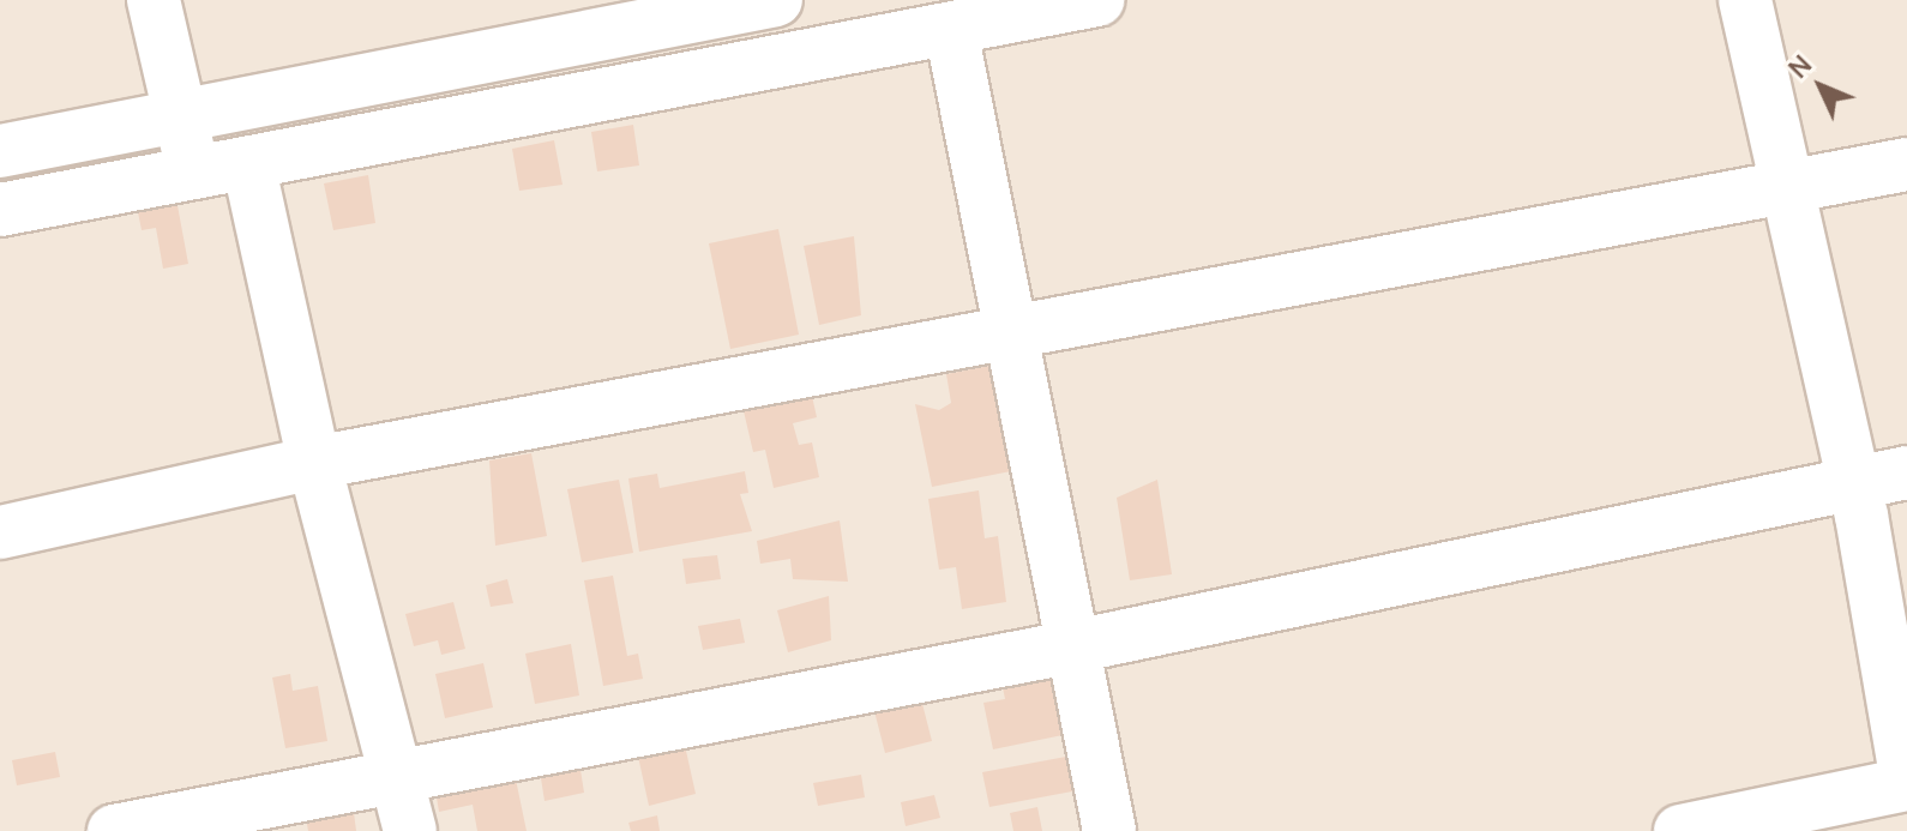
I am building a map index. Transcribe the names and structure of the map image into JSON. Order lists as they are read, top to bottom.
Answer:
{
  "north": "top left"
}
